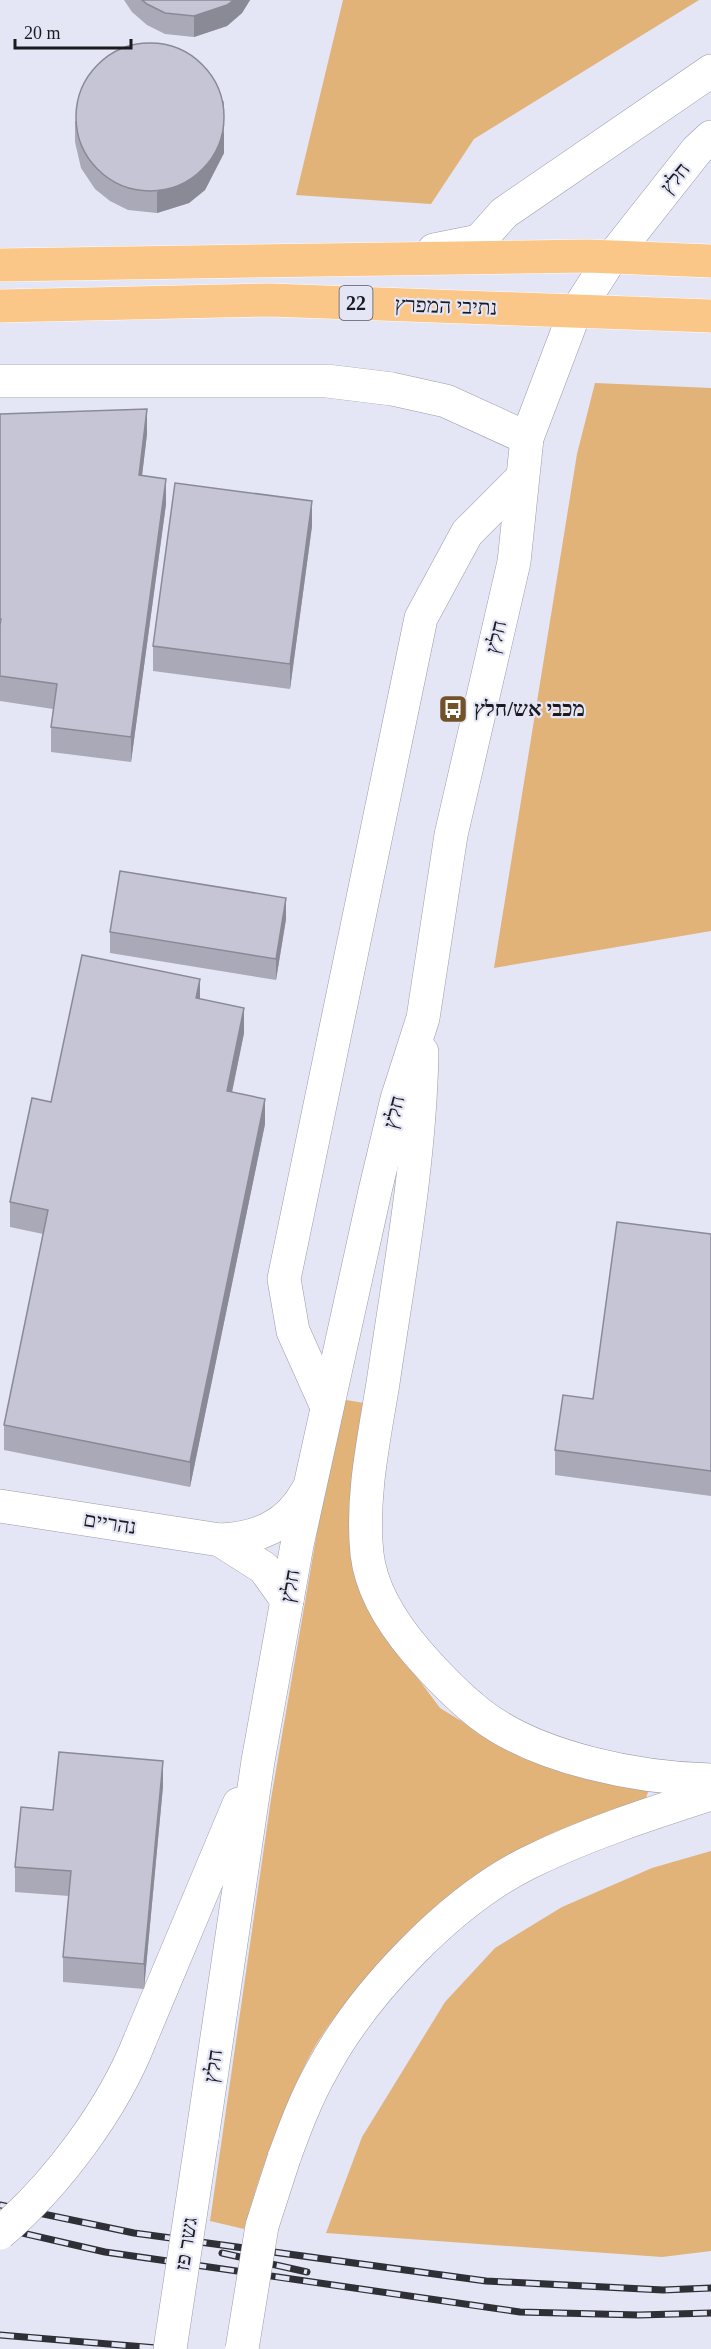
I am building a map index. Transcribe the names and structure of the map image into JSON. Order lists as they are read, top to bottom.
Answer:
{
  "streets": {
    "highway": ["22", "נתיבי המפרץ"],
    "street": ["חלץ", "נהריים", "גשר פז"]
  },
  "crossings": [
    ["חלץ", "גשר פז"]
  ],
  "places": {
    "bus stop": ["מכבי אש/חלץ"]
  },
  "scale_bar": "20 m"
}
